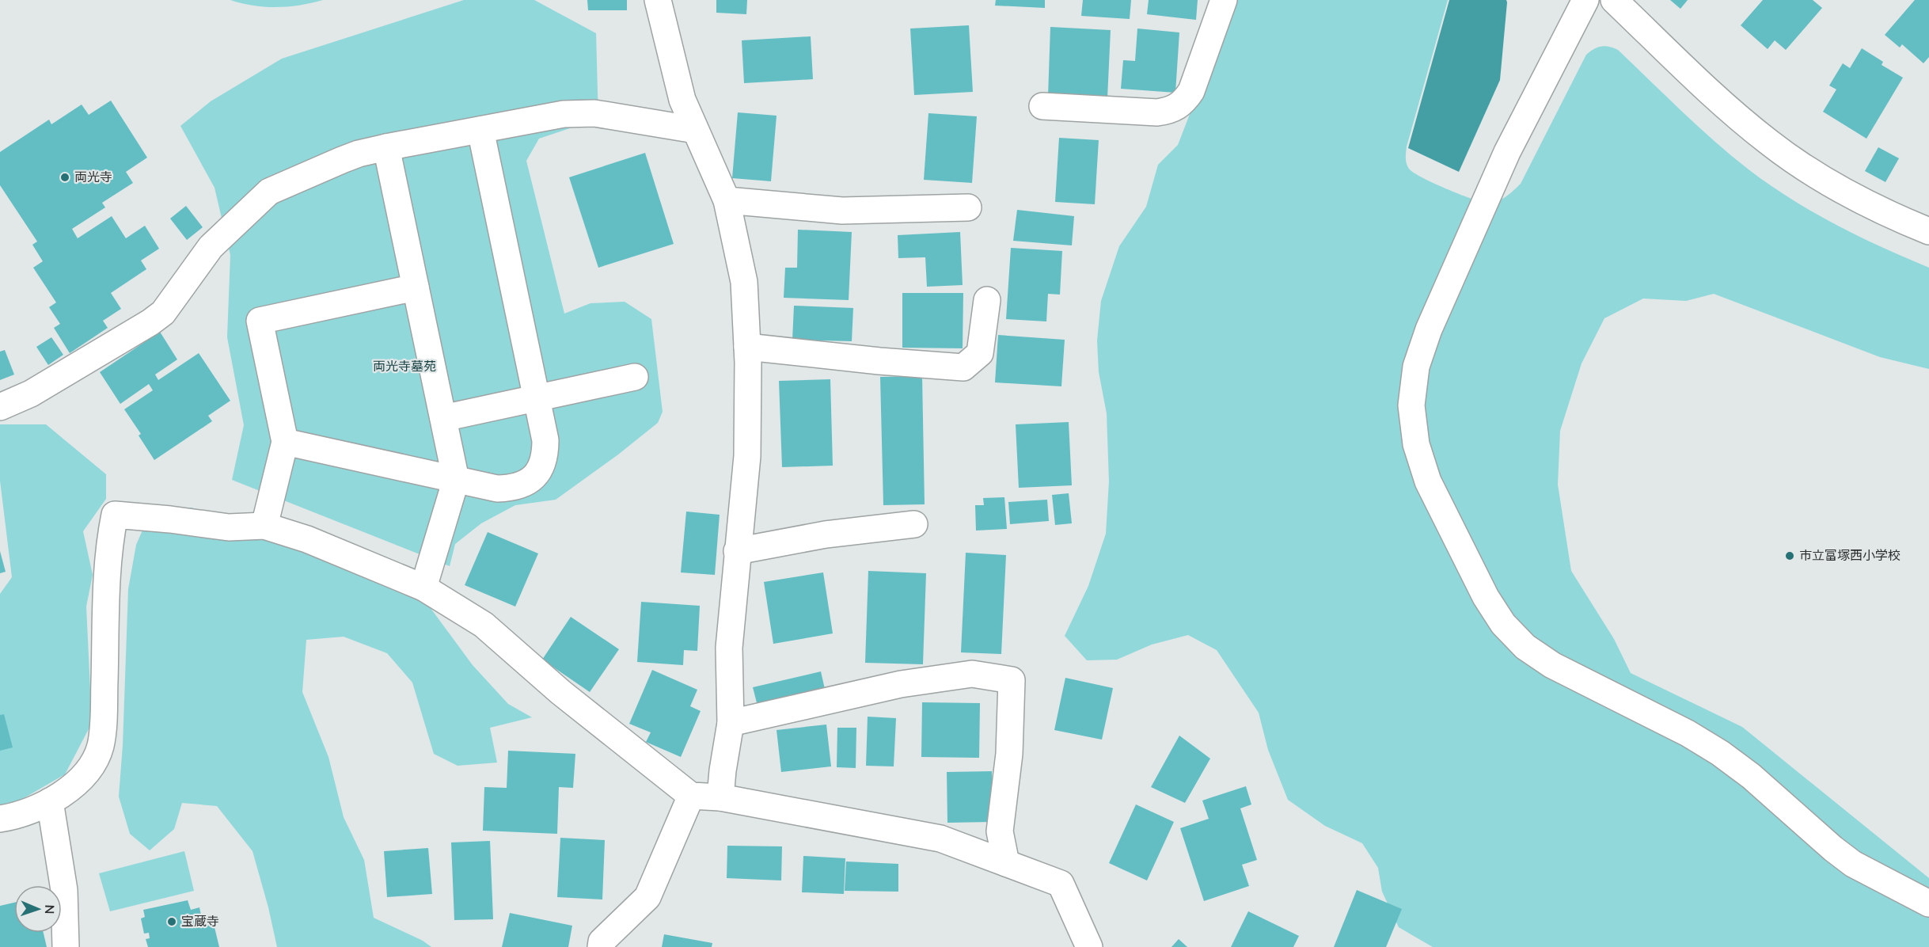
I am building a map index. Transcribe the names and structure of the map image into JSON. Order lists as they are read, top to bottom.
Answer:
{
  "parks": ["両光寺墓苑"],
  "places": ["両光寺", "市立富塚西小学校", "宝蔵寺"],
  "north": "right"
}
